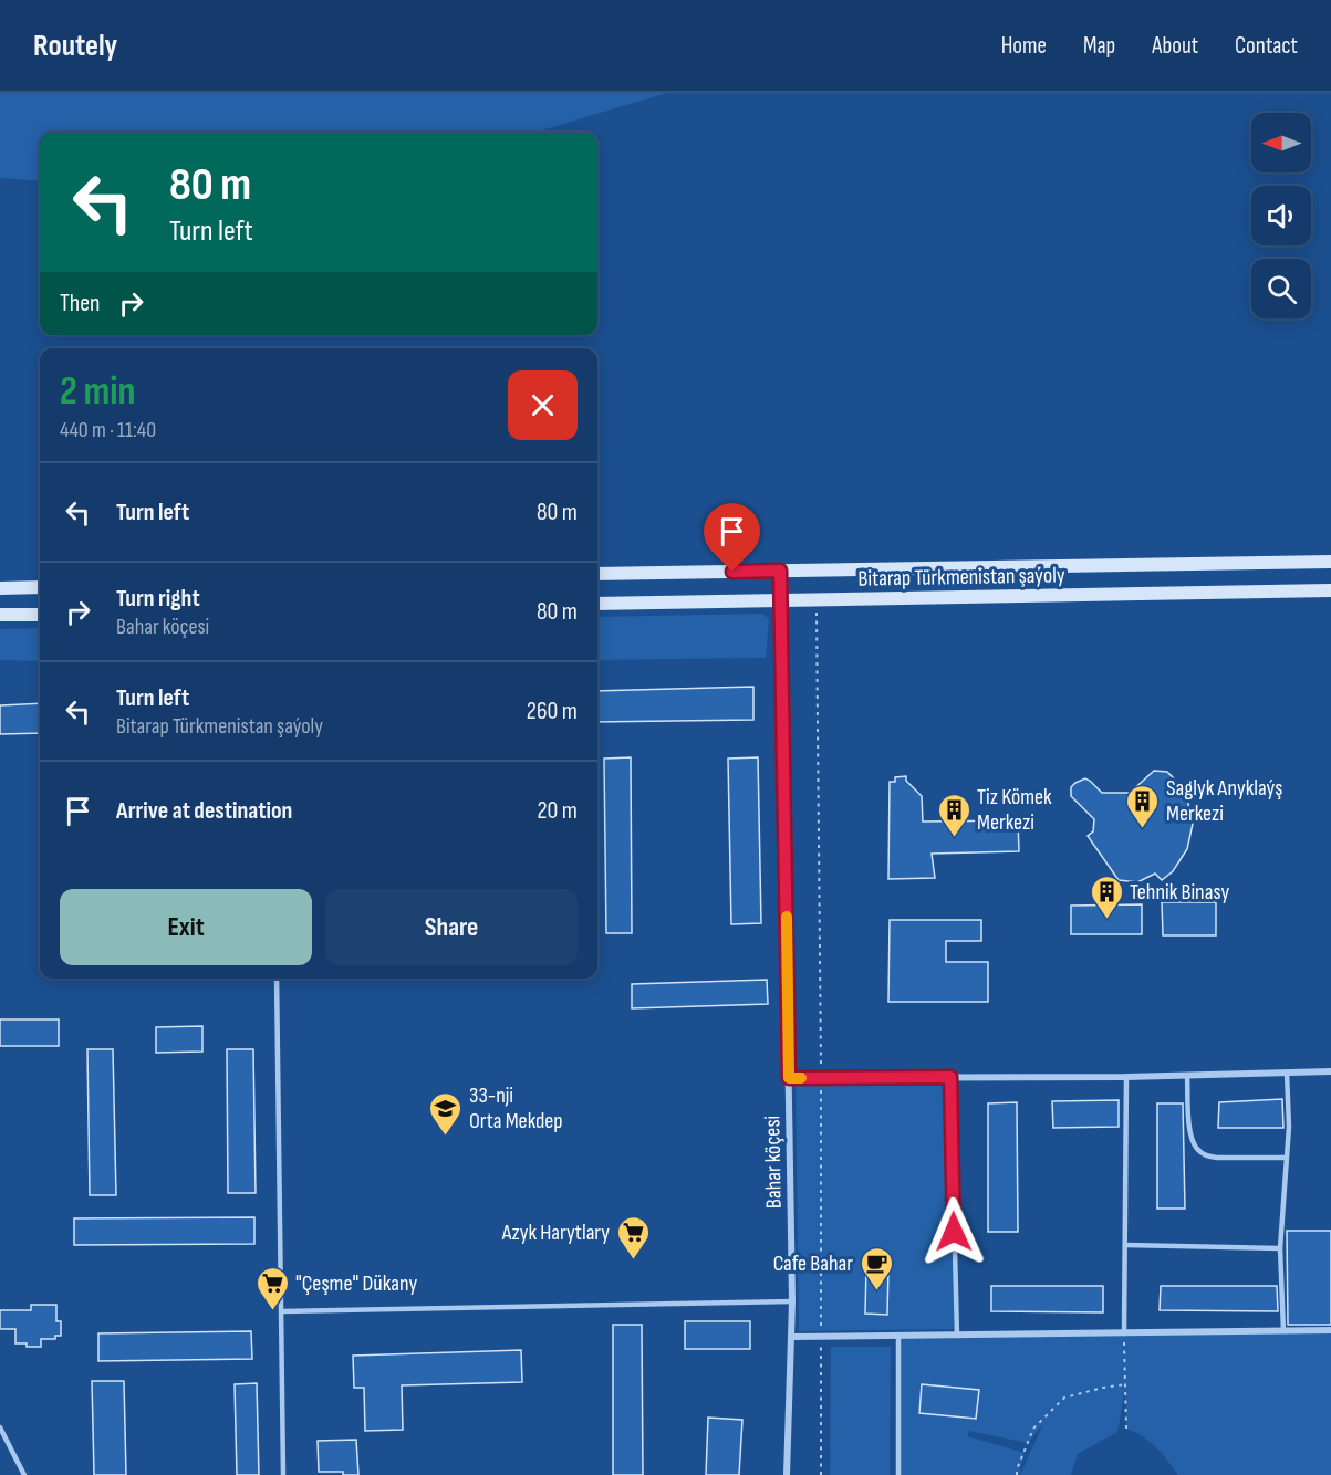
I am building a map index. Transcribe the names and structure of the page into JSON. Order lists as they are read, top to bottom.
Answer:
{
  "streets": {
    "main road": ["Bitarap Türkmenistan şaýoly"],
    "street": ["Bahar köçesi"]
  },
  "crossings": [
    ["Bitarap Türkmenistan şaýoly", "Bahar köçesi"]
  ],
  "places": {
    "building": ["Saglyk Anyklaýş Merkezi", "Tiz Kömek Merkezi", "Tehnik Binasy"],
    "school or university": ["33-nji Orta Mekdep"],
    "supermarket": ["Azyk Harytlary", "\"Çeşme\" Dükany"],
    "cafe": ["Cafe Bahar"]
  },
  "north": "left",
  "page": {
    "header": "Routely",
    "nav": [
      "Home",
      "Map",
      "About",
      "Contact"
    ],
    "turn": ["80 m", "Turn left"],
    "then": "Then",
    "heading": ["2 min", "440 m · 11:40"],
    "list": [
      {
        "name": "Turn left",
        "value": "80 m"
      },
      {
        "name": "Turn right",
        "note": "Bahar köçesi",
        "value": "80 m"
      },
      {
        "name": "Turn left",
        "note": "Bitarap Türkmenistan şaýoly",
        "value": "260 m"
      },
      {
        "name": "Arrive at destination",
        "value": "20 m"
      }
    ],
    "buttons": ["Exit", "Share"]
  }
}
